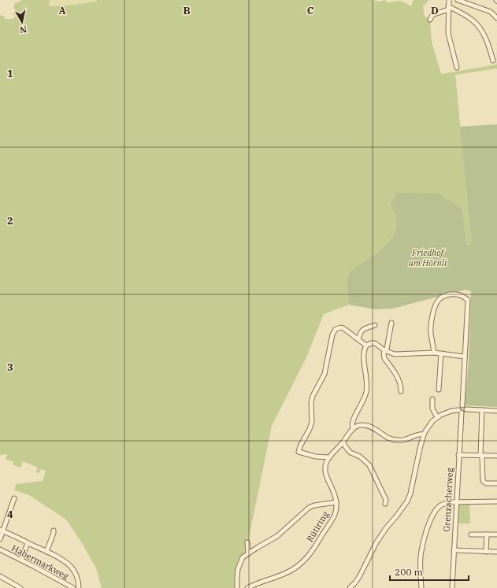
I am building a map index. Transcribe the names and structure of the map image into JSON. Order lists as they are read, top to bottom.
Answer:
{
  "streets": {
    "street": ["Grenzacherweg", "Rütiring", "Habermarkweg"]
  },
  "parks": ["Friedhof am Hörnli"],
  "scale_bar": "200 m",
  "north": "bottom",
  "grid": {
    "columns": [
      "A",
      "B",
      "C",
      "D"
    ],
    "rows": [
      "1",
      "2",
      "3",
      "4"
    ]
  }
}
